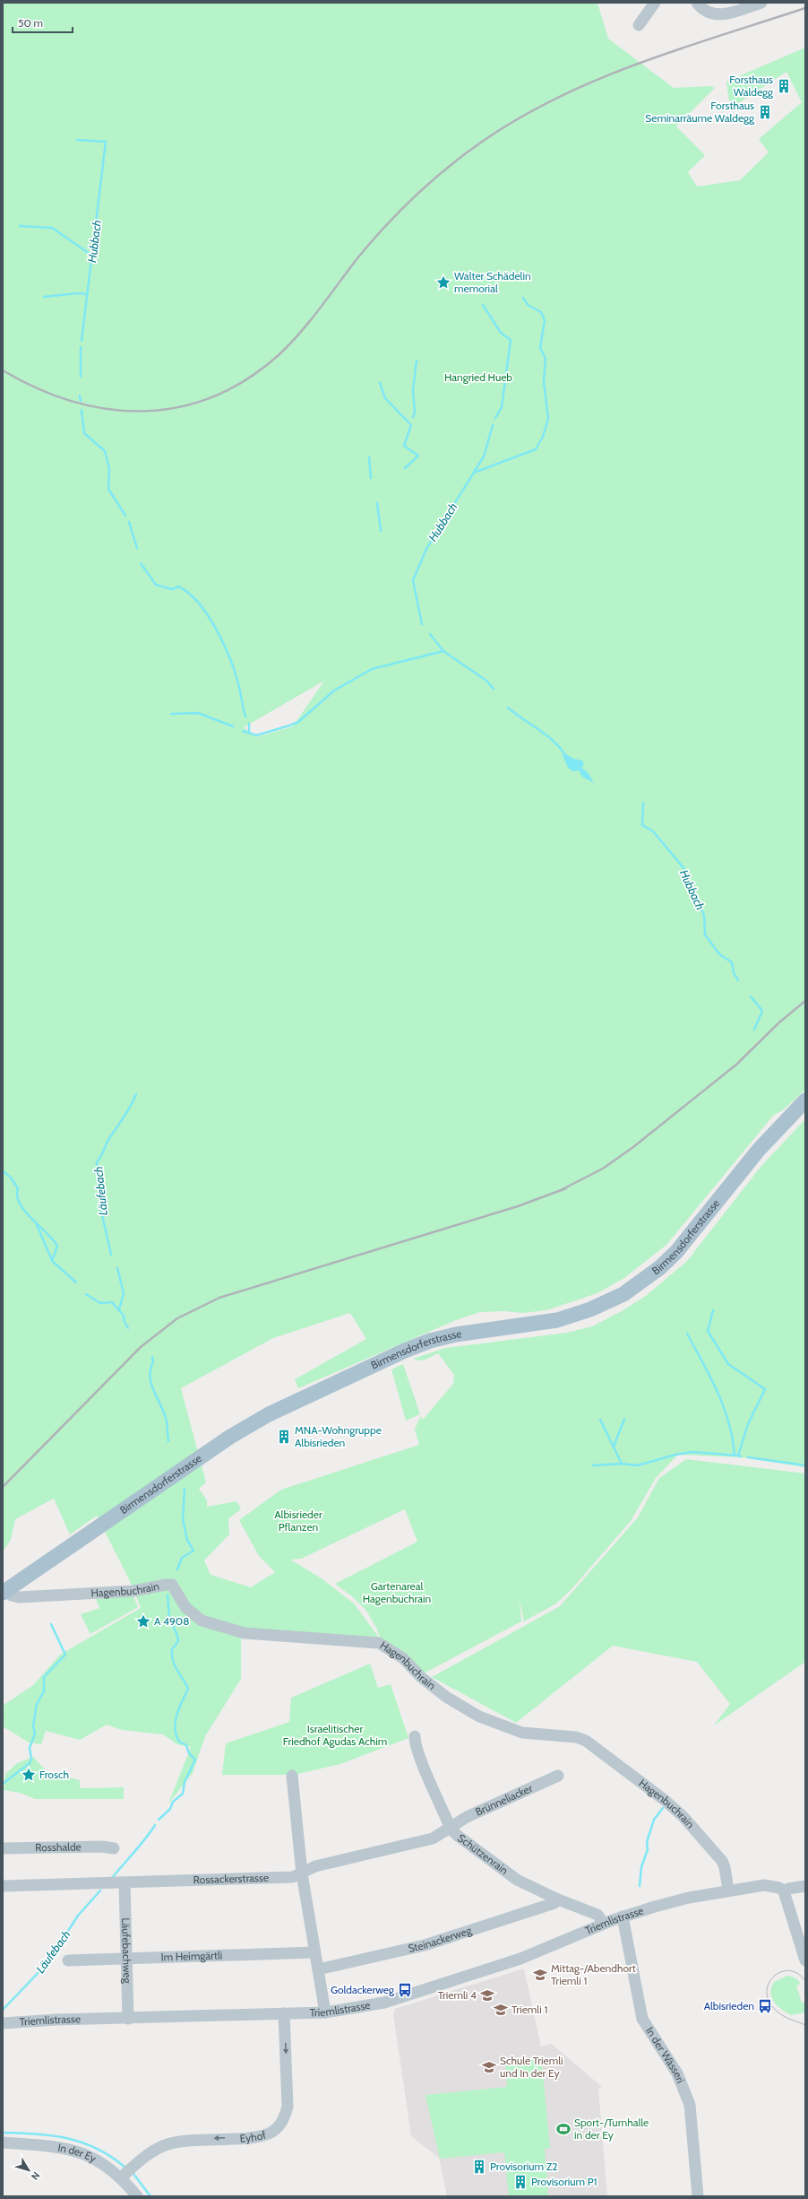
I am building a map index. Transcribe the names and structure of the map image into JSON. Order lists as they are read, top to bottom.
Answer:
{
  "streets": {
    "main road": ["Birmensdorferstrasse"],
    "street": [
      "Hagenbuchrain",
      "Brünneliacker",
      "Rosshalde",
      "Schützenrain",
      "Rossackerstrasse",
      "Triemlistrasse",
      "Steinackerweg",
      "Läufebachweg",
      "Im Heimgärtli",
      "In der Wässeri",
      "Eyhof",
      "In der Ey"
    ]
  },
  "crossings": [
    ["Birmensdorferstrasse", "Hagenbuchrain"],
    ["Hagenbuchrain", "Triemlistrasse"],
    ["Brünneliacker", "Schützenrain"],
    ["Brünneliacker", "Rossackerstrasse"],
    ["Schützenrain", "Rossackerstrasse"],
    ["Schützenrain", "Triemlistrasse"],
    ["Schützenrain", "Steinackerweg"],
    ["Rossackerstrasse", "Läufebachweg"],
    ["Triemlistrasse", "Läufebachweg"],
    ["Triemlistrasse", "In der Wässeri"],
    ["Triemlistrasse", "Eyhof"],
    ["Läufebachweg", "Im Heimgärtli"],
    ["Eyhof", "In der Ey"]
  ],
  "one_way": ["Eyhof"],
  "water": ["Hubbach", "Läufebach"],
  "parks": [
    "Hangried Hueb",
    "Albisrieder Pflanzen",
    "Gartenareal Hagenbuchrain",
    "Israelitischer Friedhof Agudas Achim"
  ],
  "places": {
    "building": [
      "Forsthaus Waldegg",
      "Forsthaus Seminarräume Waldegg",
      "MNA-Wohngruppe Albisrieden",
      "Provisorium Z2",
      "Provisorium P1"
    ],
    "place": ["Walter Schädelin memorial", "A 4908", "Frosch"],
    "school or university": [
      "Mittag-/Abendhort Triemli 1",
      "Triemli 4",
      "Triemli 1",
      "Schule Triemli und In der Ey"
    ],
    "bus stop": ["Goldackerweg", "Albisrieden"],
    "sports": ["Sport-/Turnhalle in der Ey"]
  },
  "scale_bar": "50 m",
  "north": "bottom right"
}
